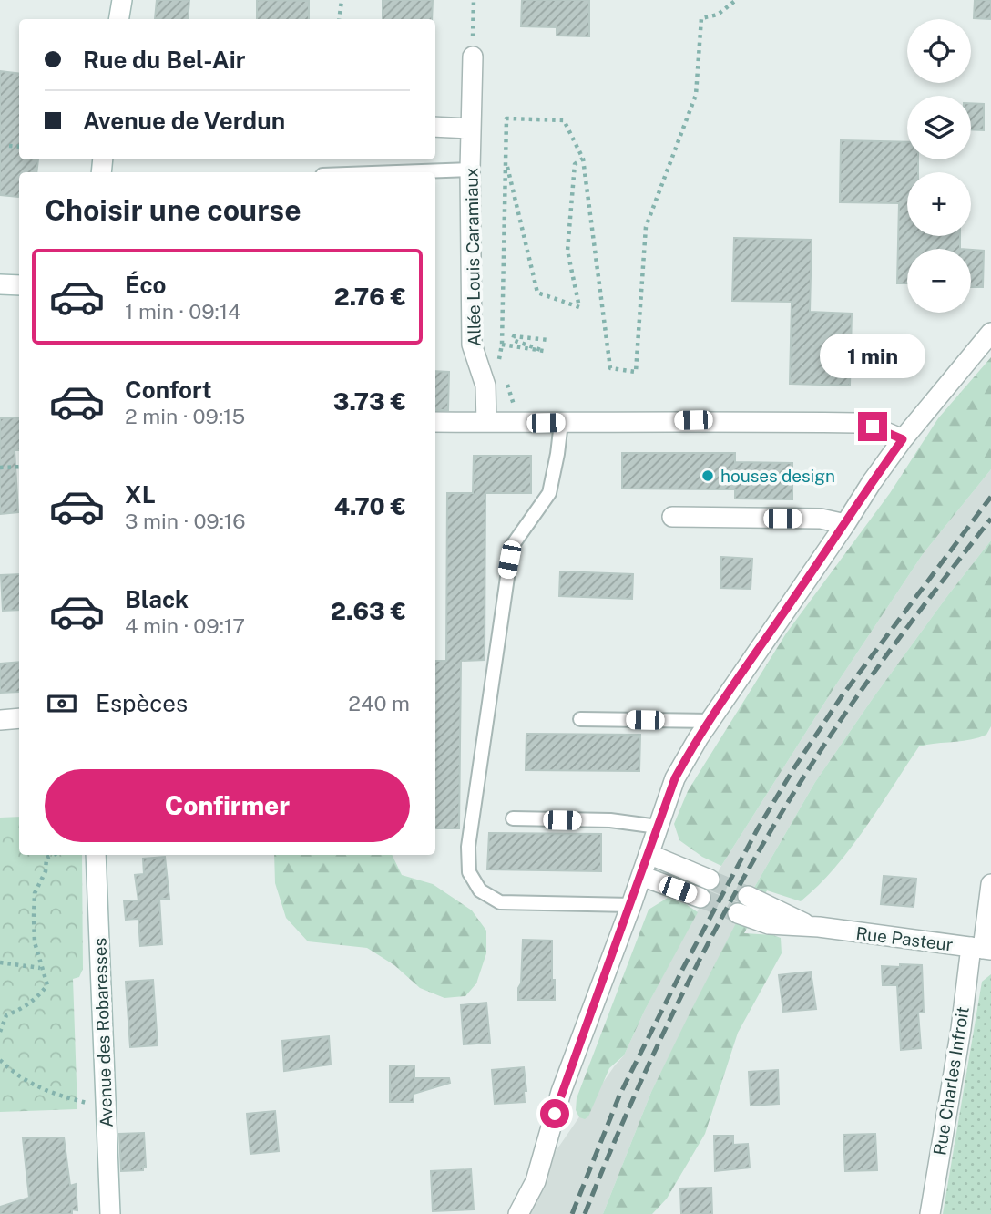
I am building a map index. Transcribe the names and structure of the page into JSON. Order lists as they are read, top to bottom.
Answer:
{
  "streets": {
    "street": [
      "Allée Louis Caramiaux",
      "Rue Pasteur",
      "Avenue des Robaresses",
      "Rue Charles Infroit"
    ]
  },
  "crossings": [
    ["Rue Pasteur", "Rue Charles Infroit"]
  ],
  "places": ["houses design"],
  "page": {
    "map_buttons": ["+", "−"],
    "banner": ["Rue du Bel-Air", "Avenue de Verdun"],
    "heading": "Choisir une course",
    "list": [
      {
        "name": "Éco",
        "note": "1 min · 09:14",
        "value": "2.76 €"
      },
      {
        "name": "Confort",
        "note": "2 min · 09:15",
        "value": "3.73 €"
      },
      {
        "name": "XL",
        "note": "3 min · 09:16",
        "value": "4.70 €"
      },
      {
        "name": "Black",
        "note": "4 min · 09:17",
        "value": "2.63 €"
      }
    ],
    "bubble": "1 min",
    "pay": ["Espèces", "240 m"],
    "buttons": "Confirmer"
  }
}
